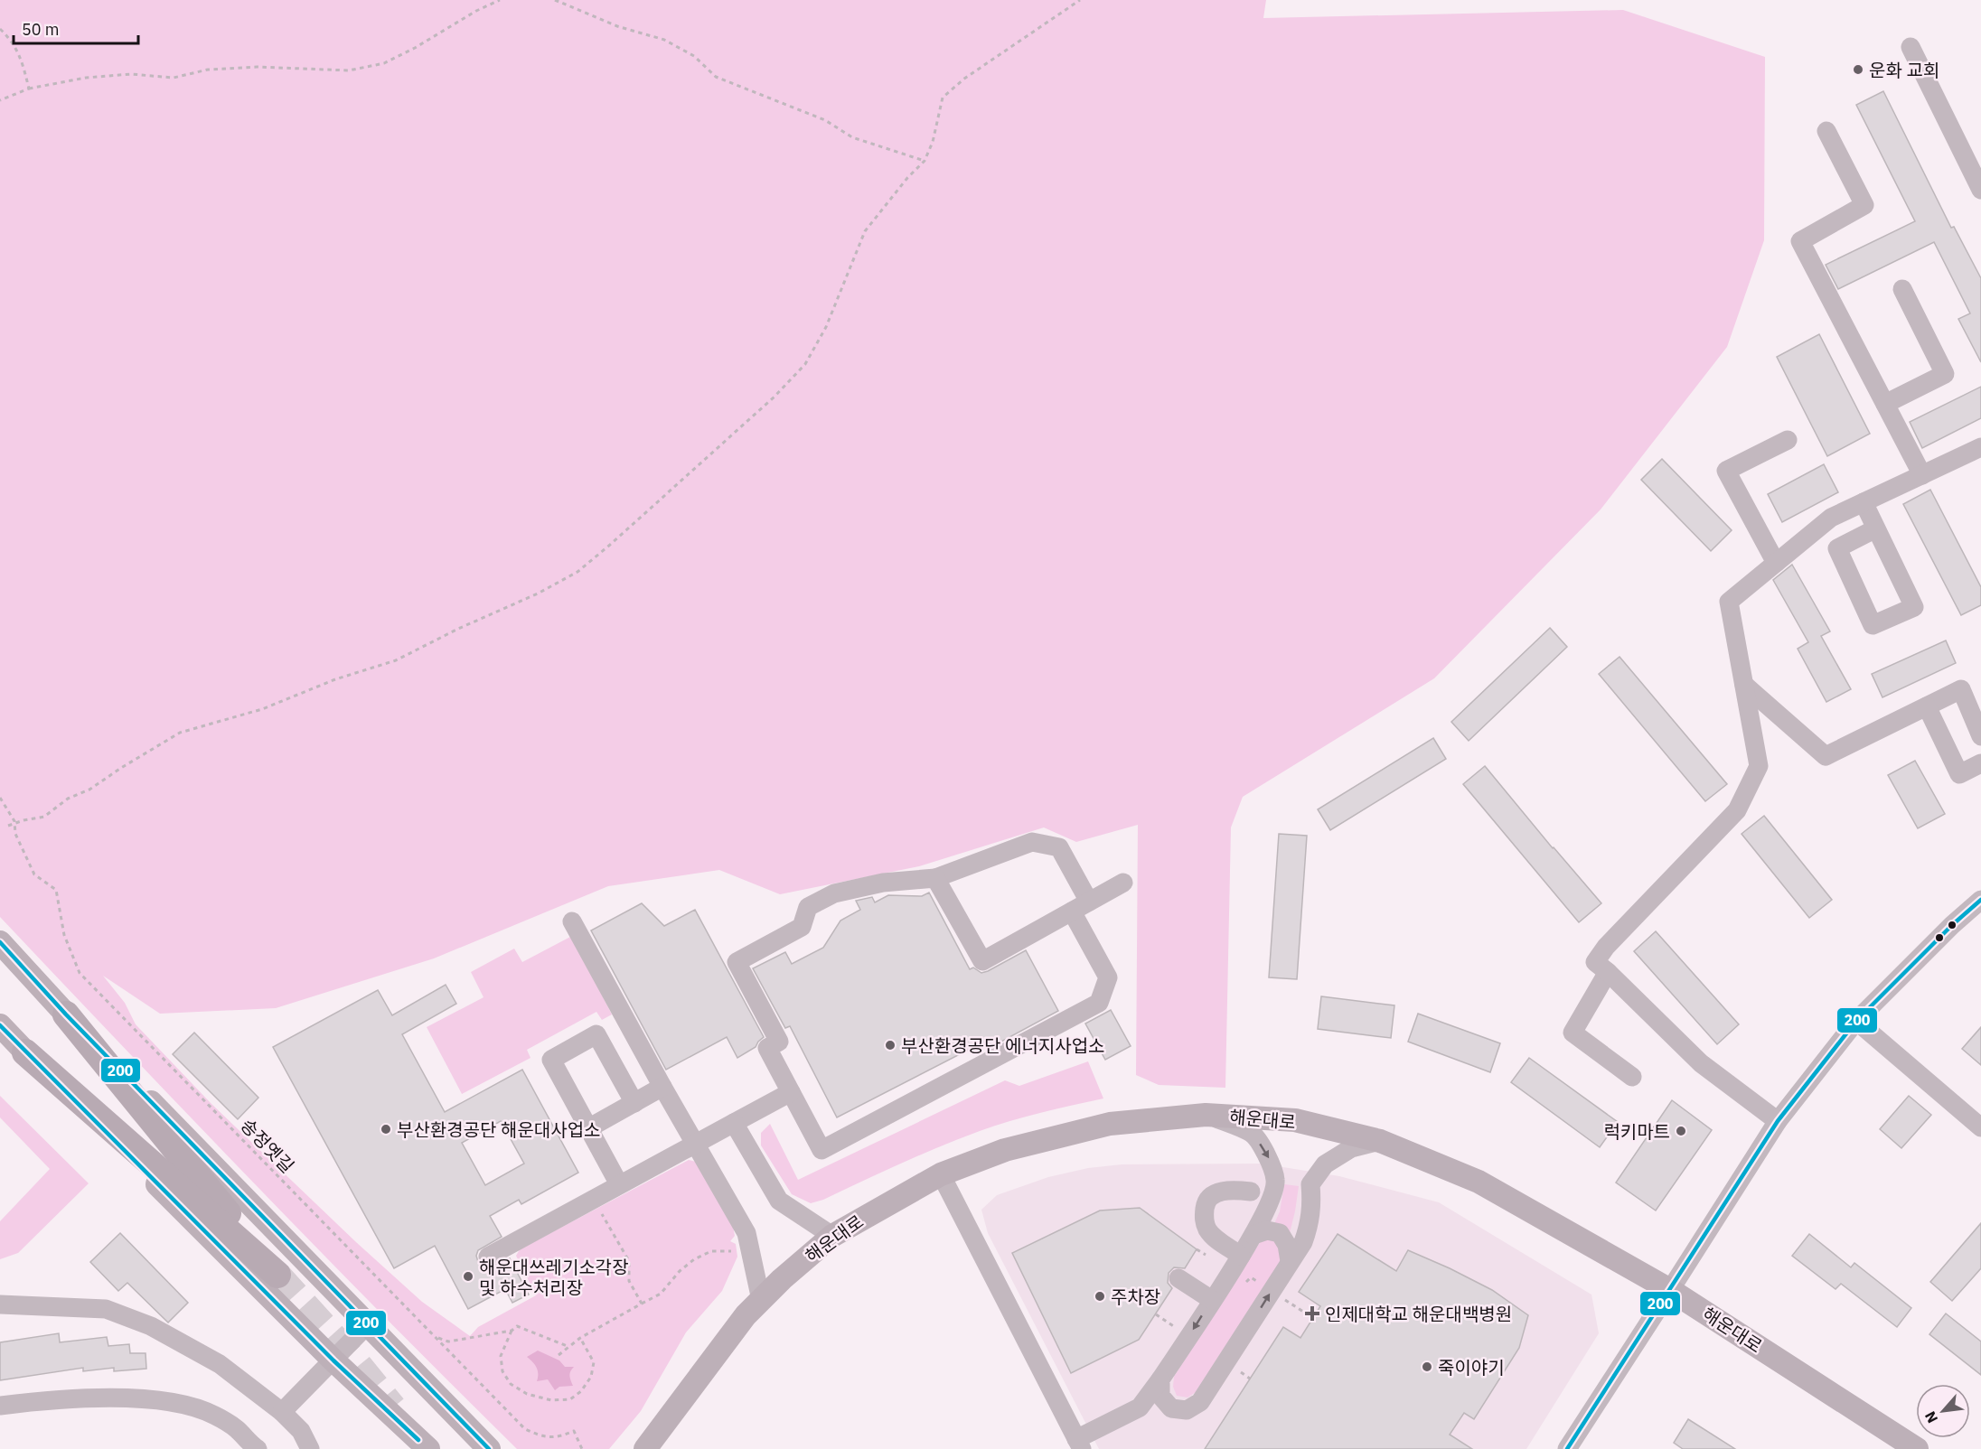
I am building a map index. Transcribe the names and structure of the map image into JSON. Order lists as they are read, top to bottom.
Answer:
{
  "streets": {
    "main road": ["해운대로"],
    "path": ["송정옛길"]
  },
  "places": {
    "other": [
      "운화 교회",
      "부산환경공단 에너지사업소",
      "부산환경공단 해운대사업소",
      "럭키마트",
      "해운대쓰레기소각장 및 하수처리장",
      "주차장",
      "죽이야기"
    ],
    "health": ["인제대학교 해운대백병원"]
  },
  "lines": ["transit line 200"],
  "scale_bar": "50 m",
  "north": "bottom left"
}
